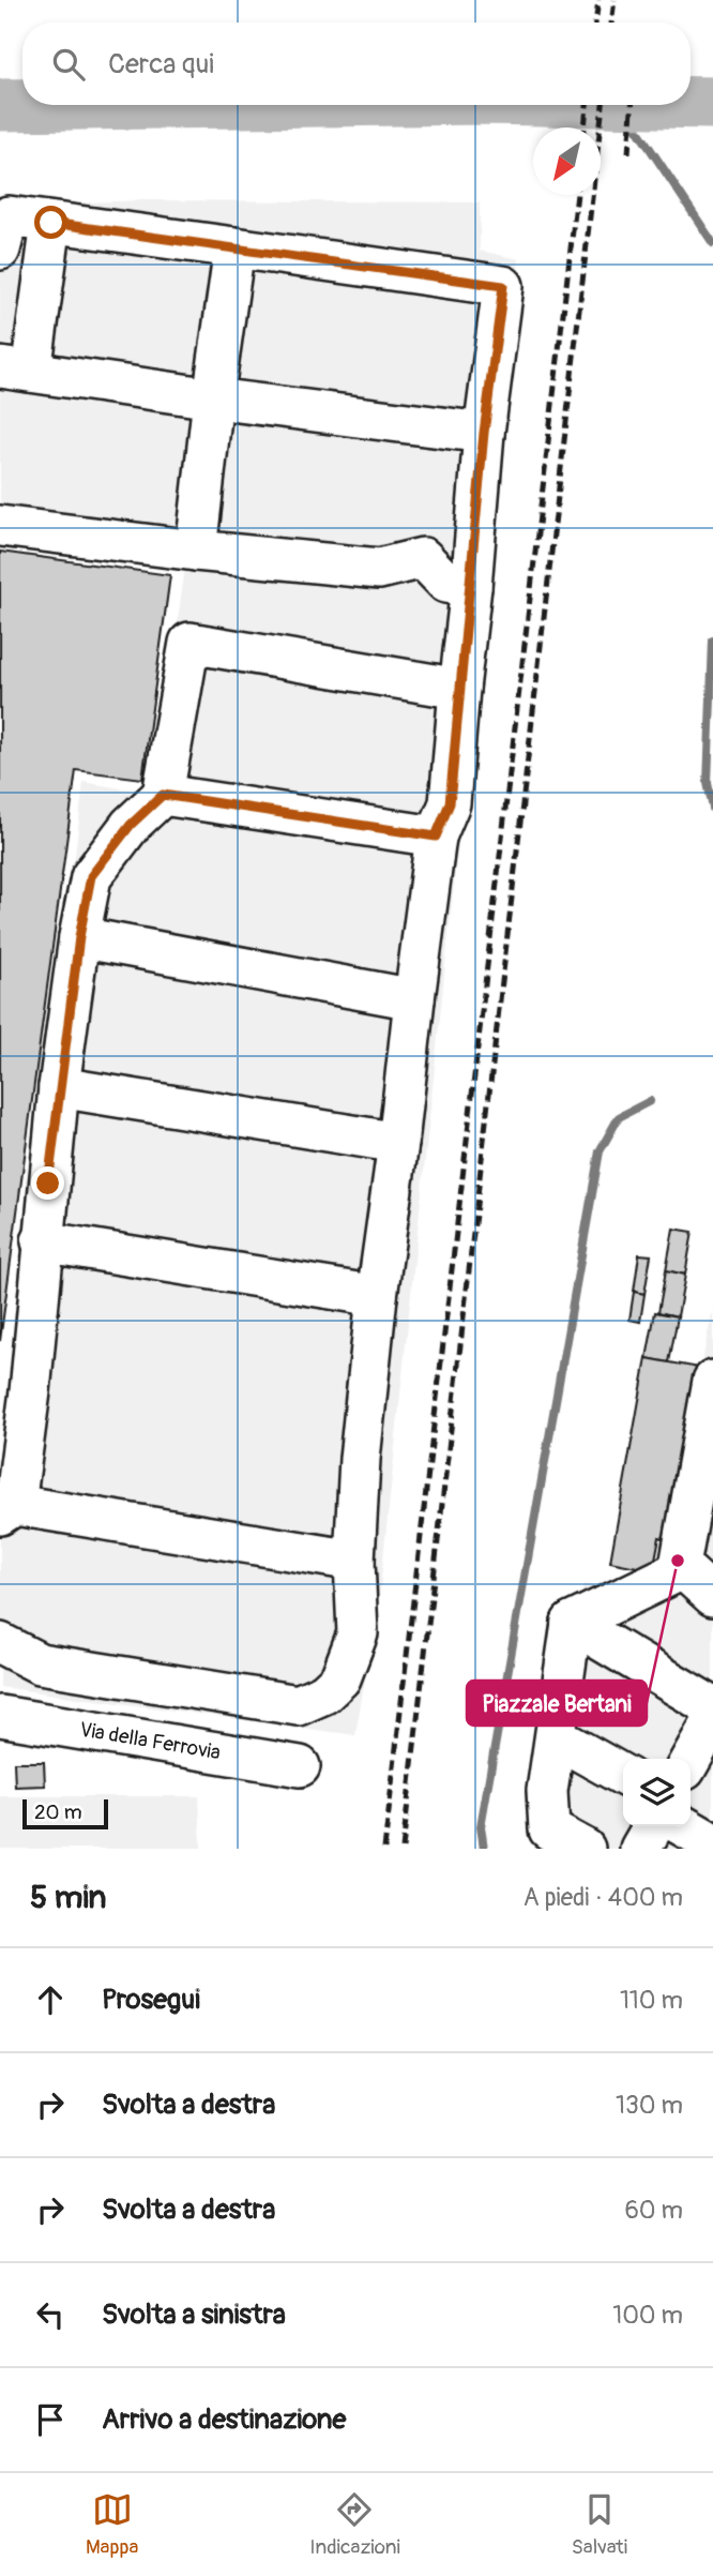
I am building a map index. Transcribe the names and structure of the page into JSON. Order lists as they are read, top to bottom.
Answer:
{
  "streets": {
    "street": ["Via della Ferrovia"]
  },
  "places": ["Piazzale Bertani"],
  "scale_bar": "20 m",
  "north": "bottom left",
  "page": {
    "search": "Cerca qui",
    "scale": "20 m",
    "heading": ["5 min", "A piedi · 400 m"],
    "list": [
      ["Prosegui", "110 m"],
      ["Svolta a destra", "130 m"],
      ["Svolta a destra", "60 m"],
      ["Svolta a sinistra", "100 m"],
      "Arrivo a destinazione"
    ],
    "nav": ["Mappa", "Indicazioni", "Salvati"]
  }
}
